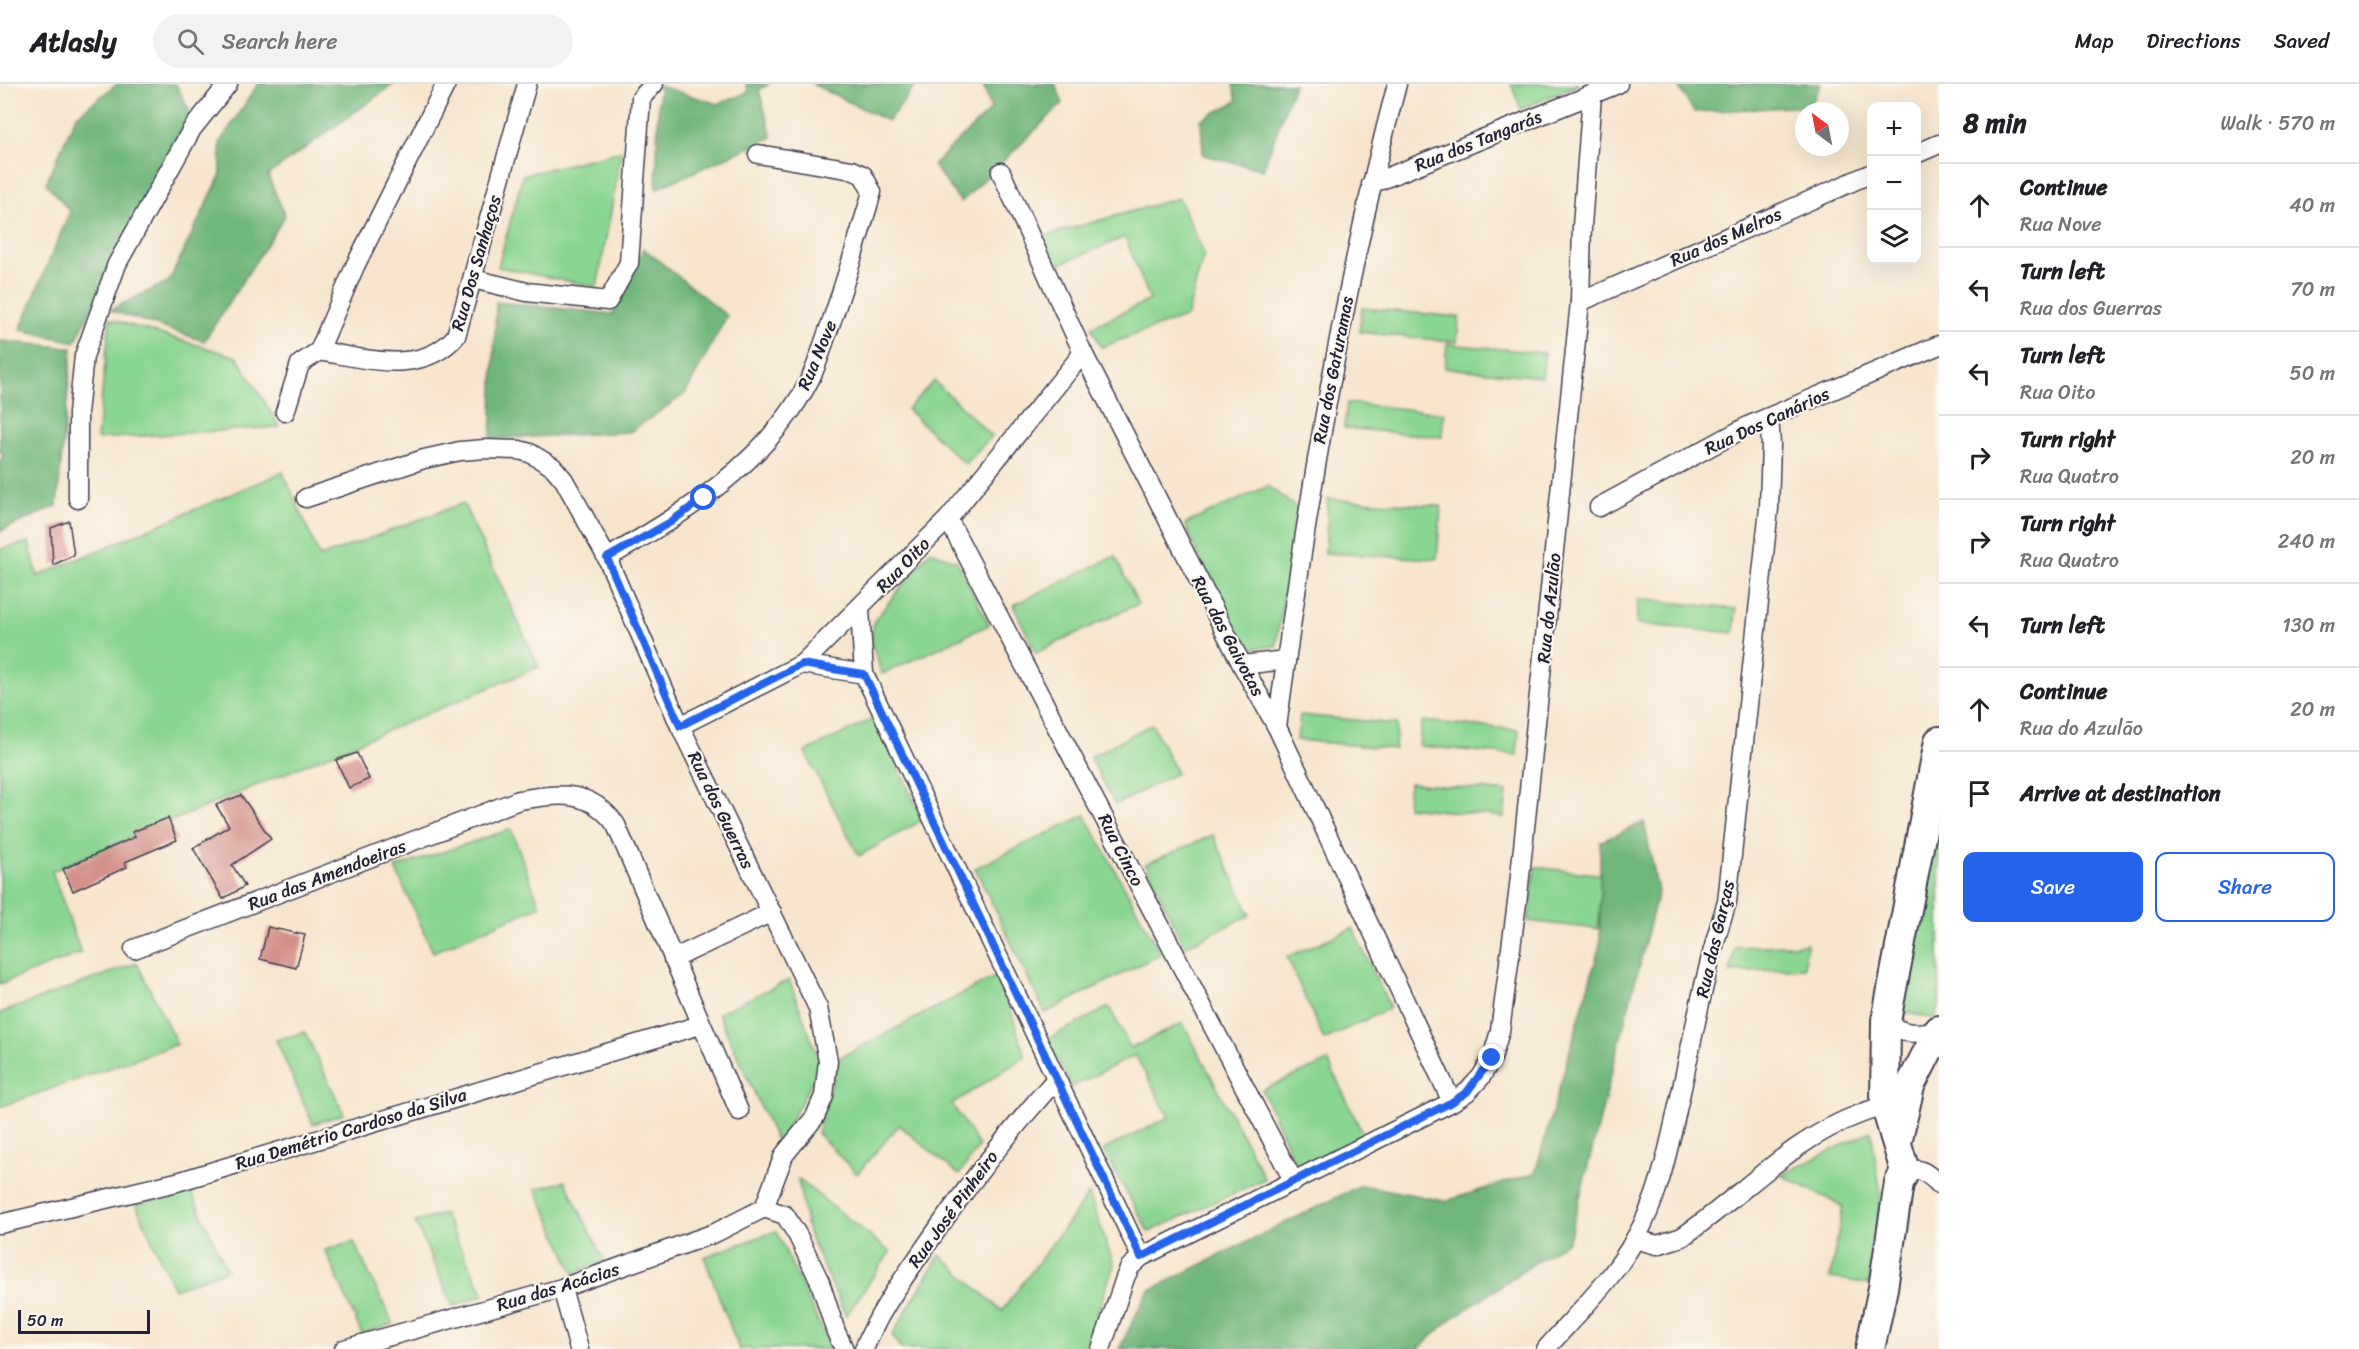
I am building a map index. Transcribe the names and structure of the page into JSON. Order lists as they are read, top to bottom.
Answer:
{
  "streets": {
    "street": [
      "Rua dos Tangarás",
      "Rua dos Melros",
      "Rua Dos Sanhaços",
      "Rua Nove",
      "Rua dos Gaturamas",
      "Rua Dos Canários",
      "Rua Oito",
      "Rua do Azulão",
      "Rua das Gaivotas",
      "Rua dos Guerras",
      "Rua Cinco",
      "Rua das Amendoeiras",
      "Rua das Garças",
      "Rua Demétrio Cardoso da Silva",
      "Rua José Pinheiro",
      "Rua das Acácias"
    ]
  },
  "crossings": [
    ["Rua dos Tangarás", "Rua dos Gaturamas"],
    ["Rua dos Tangarás", "Rua do Azulão"],
    ["Rua dos Melros", "Rua do Azulão"],
    ["Rua Nove", "Rua dos Guerras"],
    ["Rua dos Gaturamas", "Rua das Gaivotas"],
    ["Rua Dos Canários", "Rua das Garças"],
    ["Rua Oito", "Rua das Gaivotas"],
    ["Rua Oito", "Rua dos Guerras"],
    ["Rua Oito", "Rua Cinco"],
    ["Rua do Azulão", "Rua das Gaivotas"],
    ["Rua do Azulão", "Rua Cinco"],
    ["Rua dos Guerras", "Rua das Acácias"],
    ["Rua das Amendoeiras", "Rua Demétrio Cardoso da Silva"]
  ],
  "scale_bar": "50 m",
  "north": "top left",
  "page": {
    "header": "Atlasly",
    "search": "Search here",
    "nav": ["Map", "Directions", "Saved"],
    "heading": ["8 min", "Walk · 570 m"],
    "map_buttons": ["+", "−"],
    "list": [
      ["Continue", "Rua Nove", "40 m"],
      ["Turn left", "Rua dos Guerras", "70 m"],
      ["Turn left", "Rua Oito", "50 m"],
      ["Turn right", "Rua Quatro", "20 m"],
      ["Turn right", "Rua Quatro", "240 m"],
      ["Turn left", "130 m"],
      ["Continue", "Rua do Azulão", "20 m"],
      "Arrive at destination"
    ],
    "buttons": ["Save", "Share"],
    "scale": "50 m"
  }
}
